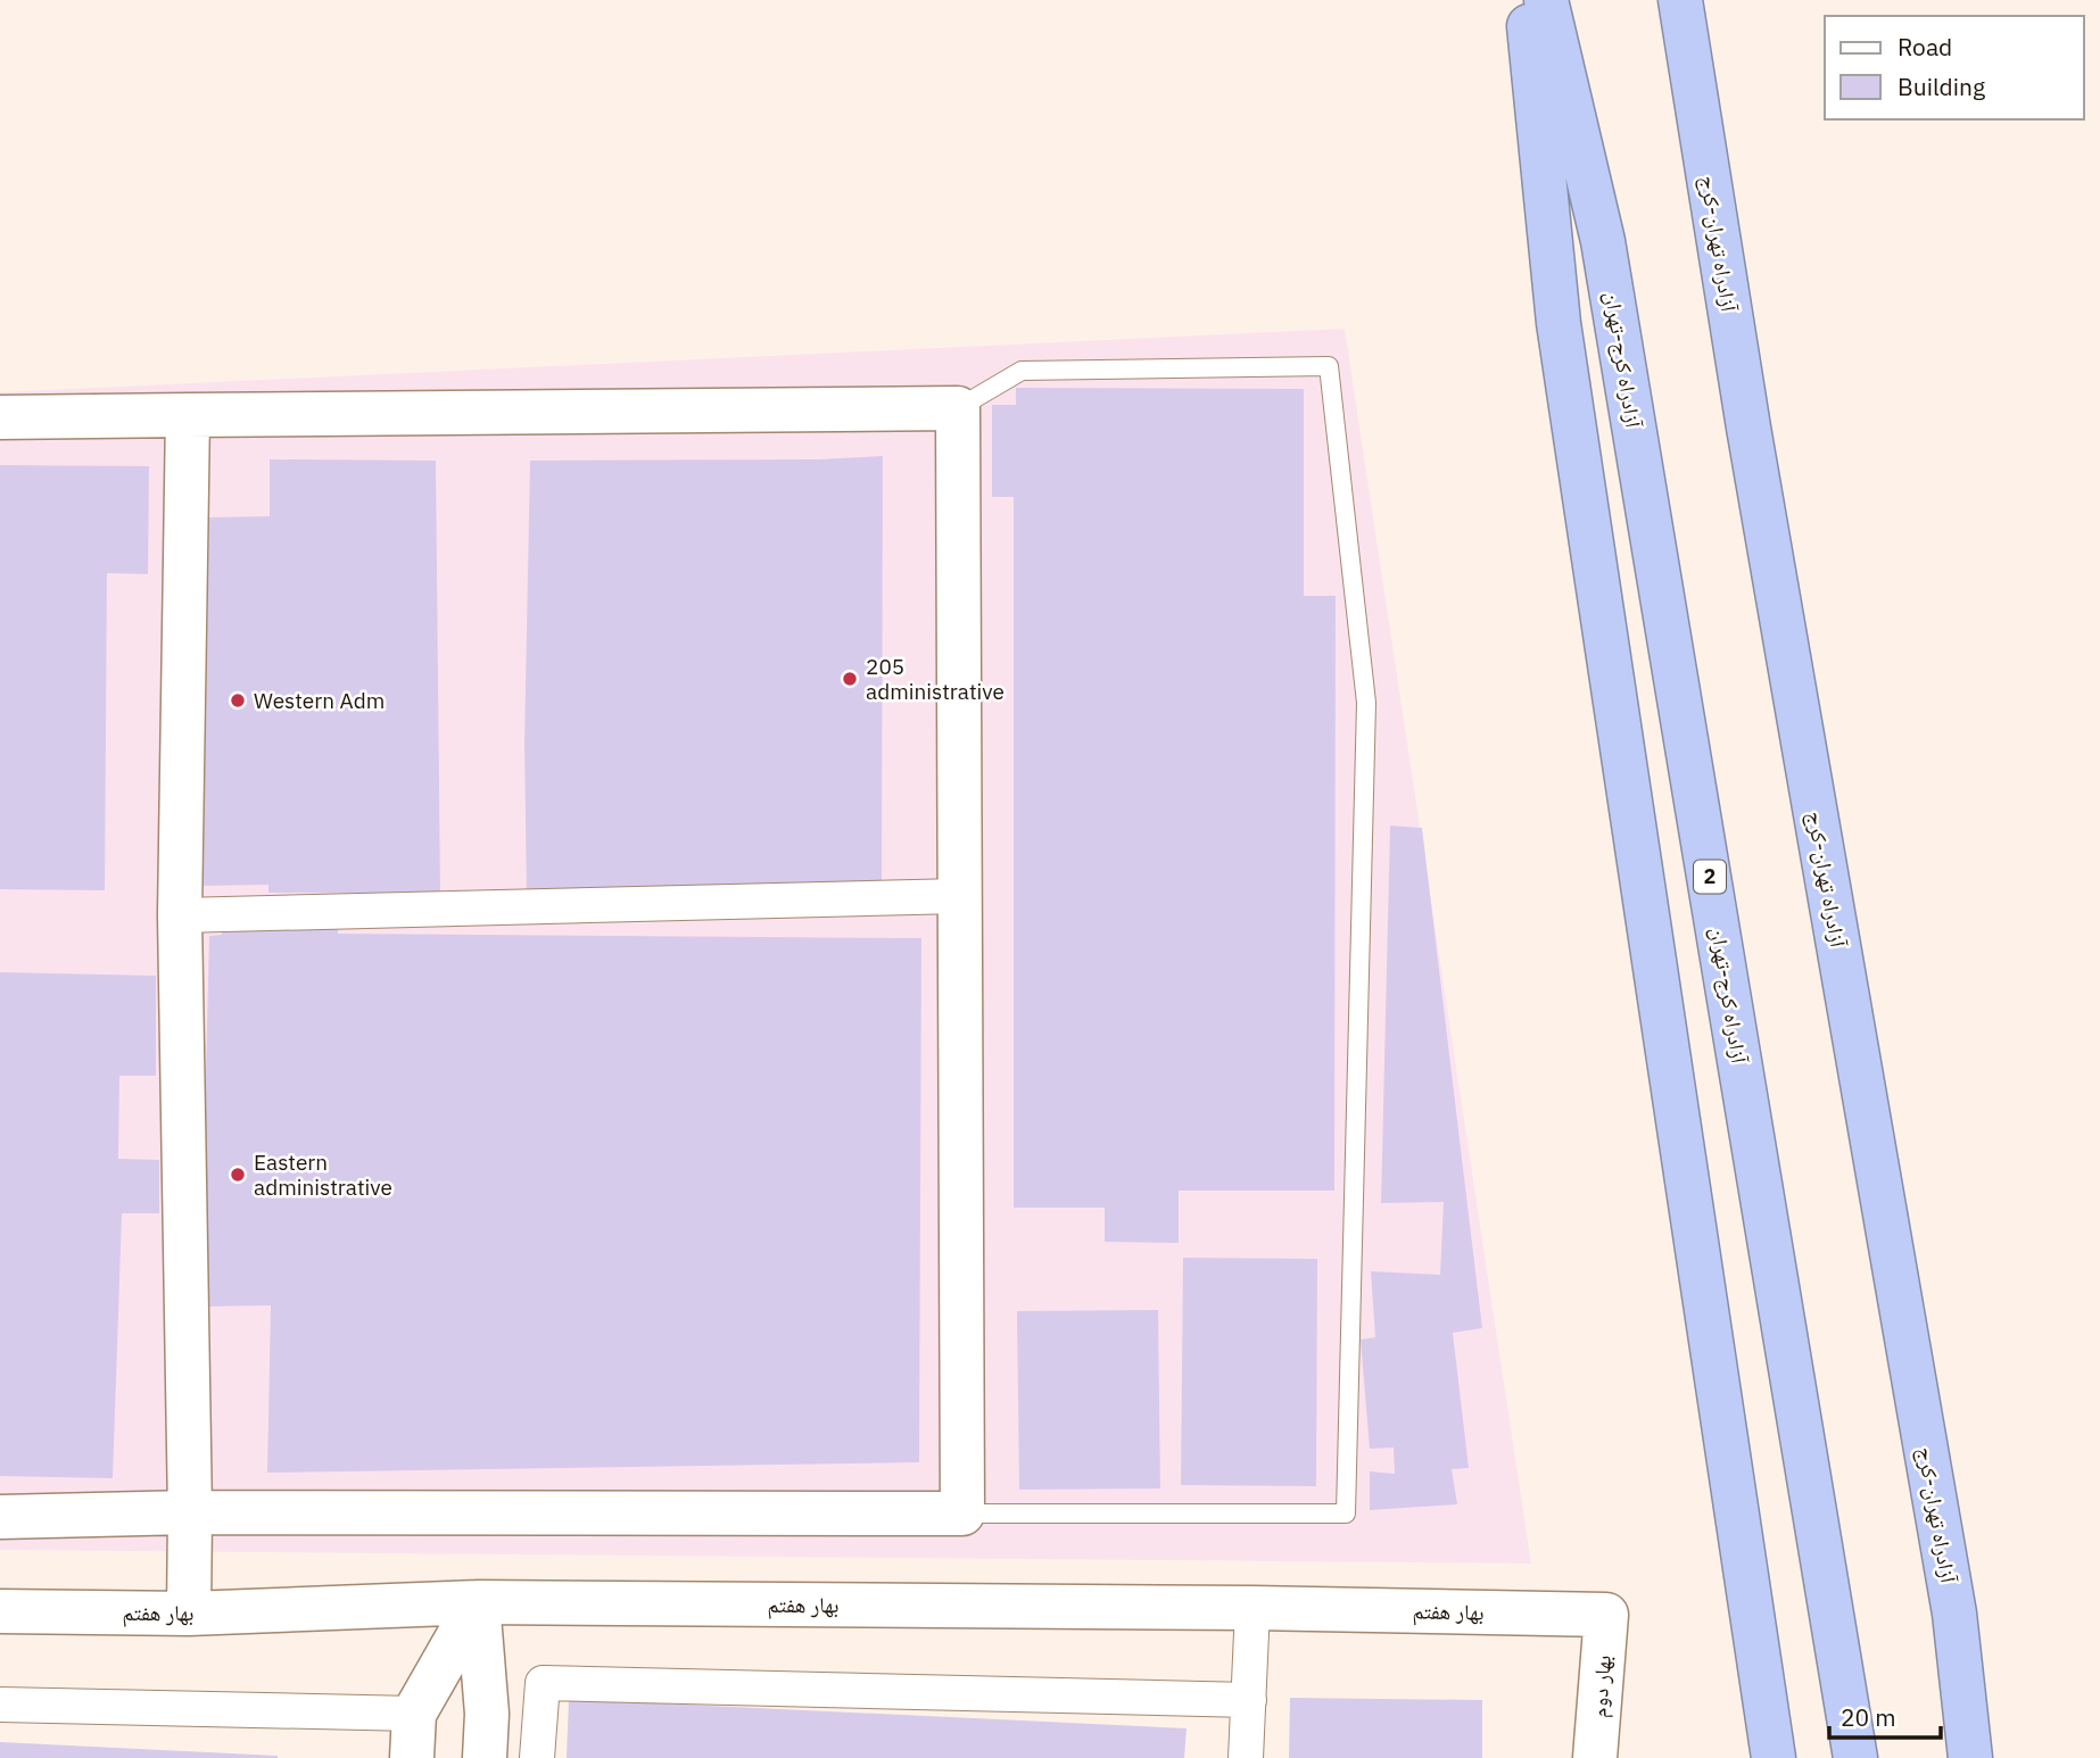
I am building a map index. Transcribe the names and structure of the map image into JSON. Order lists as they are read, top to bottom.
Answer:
{
  "streets": {
    "highway": ["آزادراه تهران-کرج", "آزادراه کرج-تهران", "2"],
    "street": ["بهار هفتم", "بهار دوم"]
  },
  "crossings": [
    ["بهار هفتم", "بهار دوم"]
  ],
  "places": ["205 administrative", "Western Adm", "Eastern administrative"],
  "legend": ["Road", "Building"],
  "scale_bar": "20 m"
}
